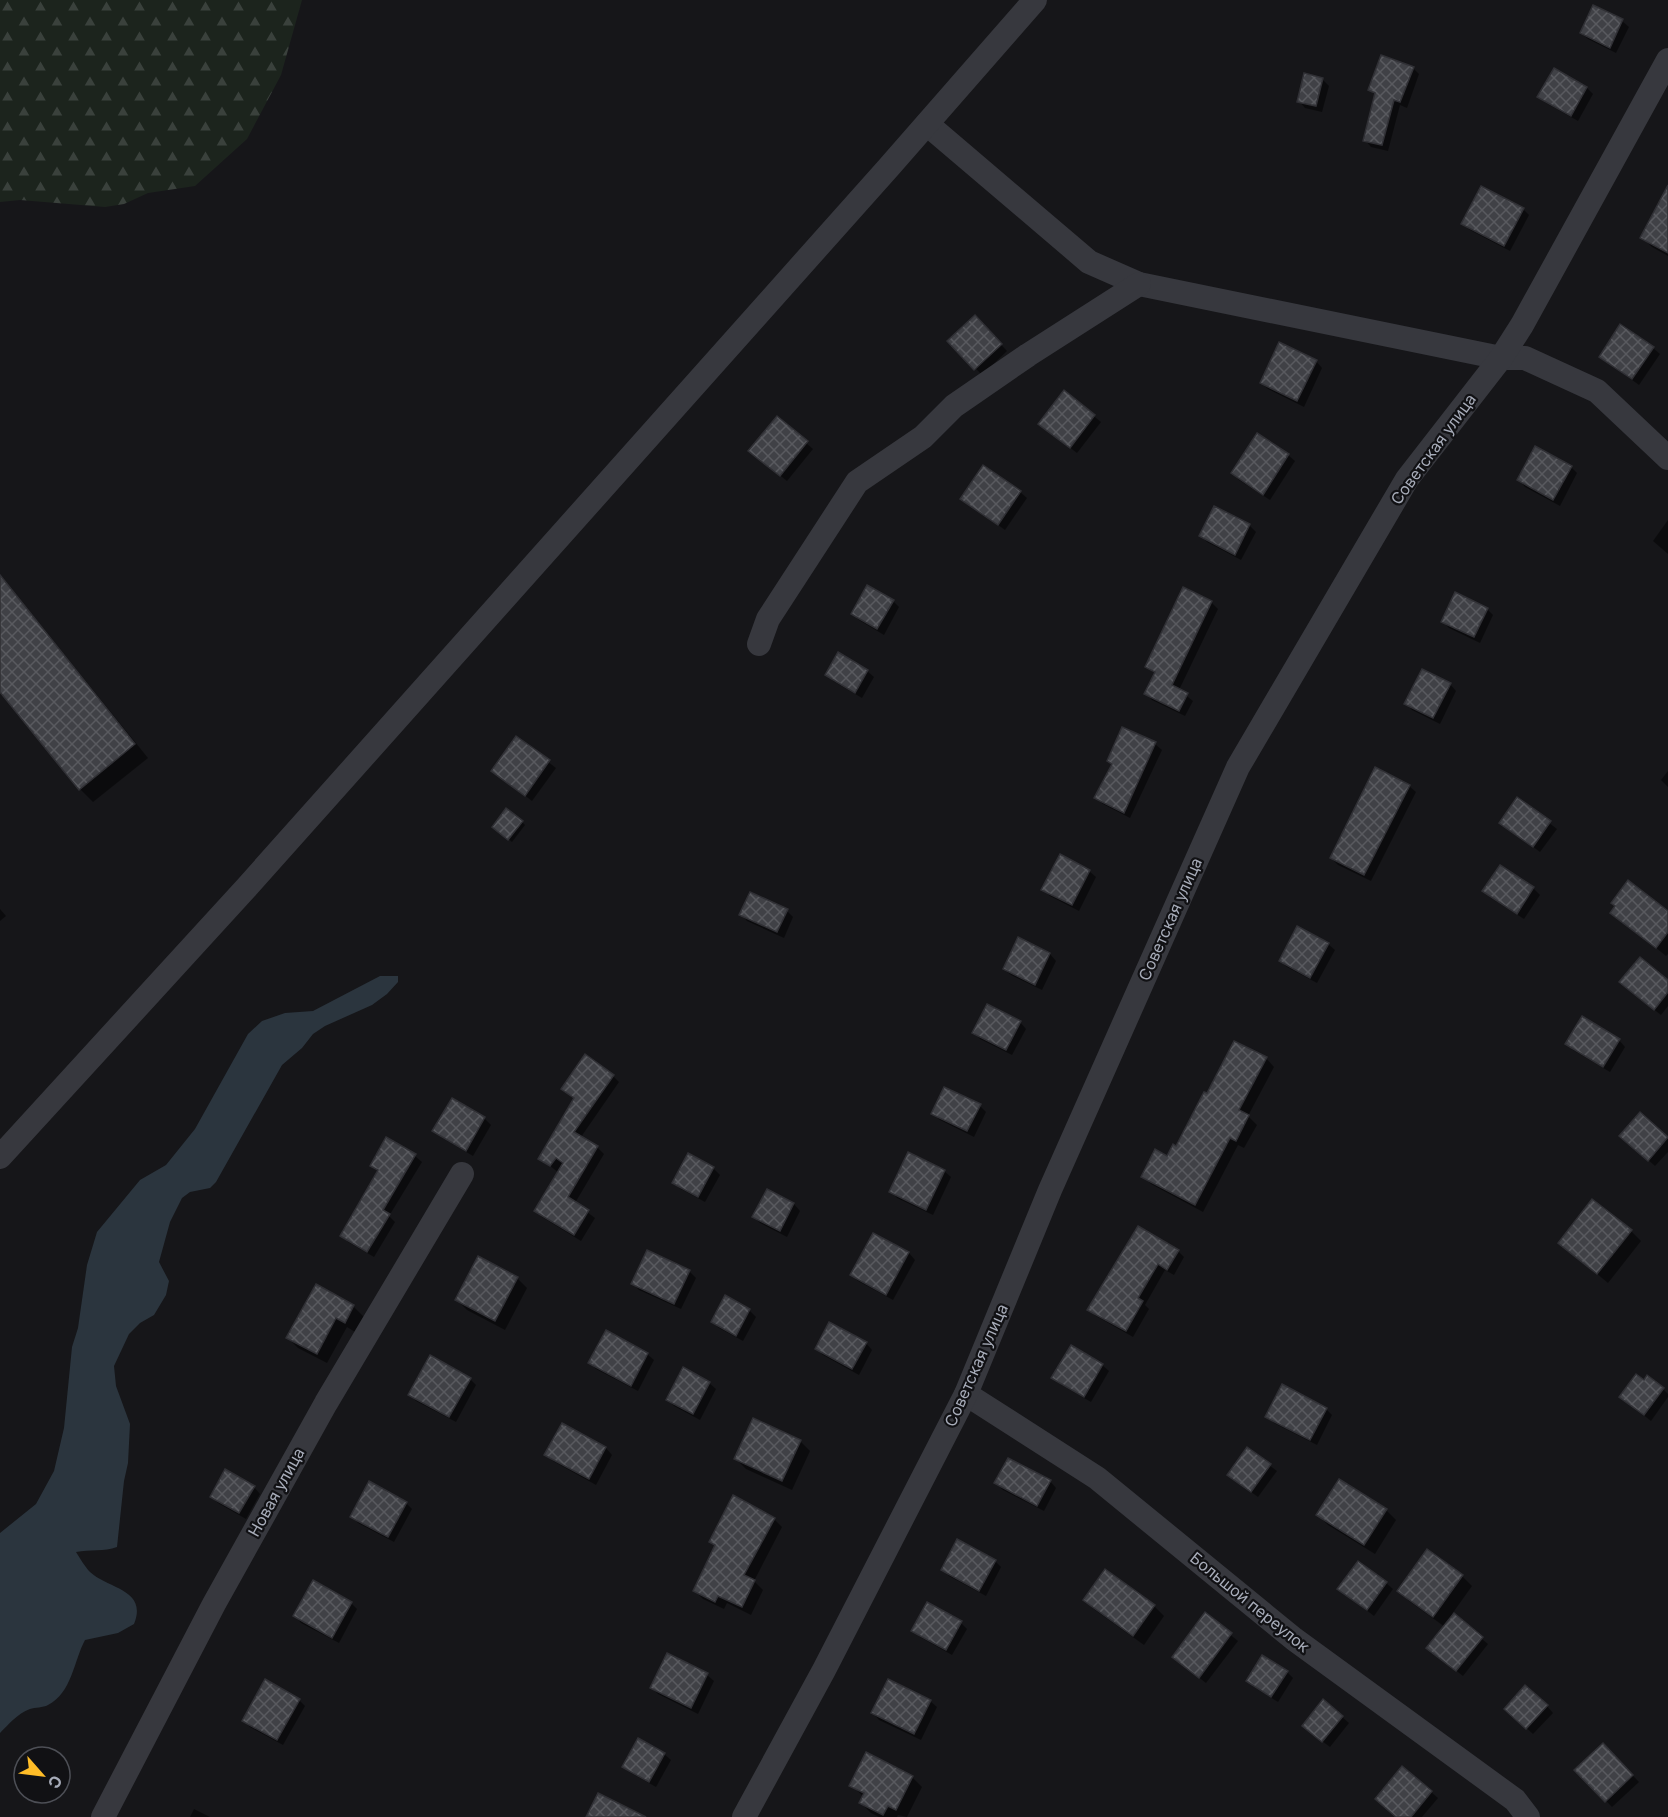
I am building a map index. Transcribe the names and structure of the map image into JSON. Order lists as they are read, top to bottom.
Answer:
{
  "streets": {
    "street": ["Советская улица", "Новая улица", "Большой переулок"]
  },
  "crossings": [
    ["Советская улица", "Большой переулок"]
  ],
  "north": "bottom right"
}
